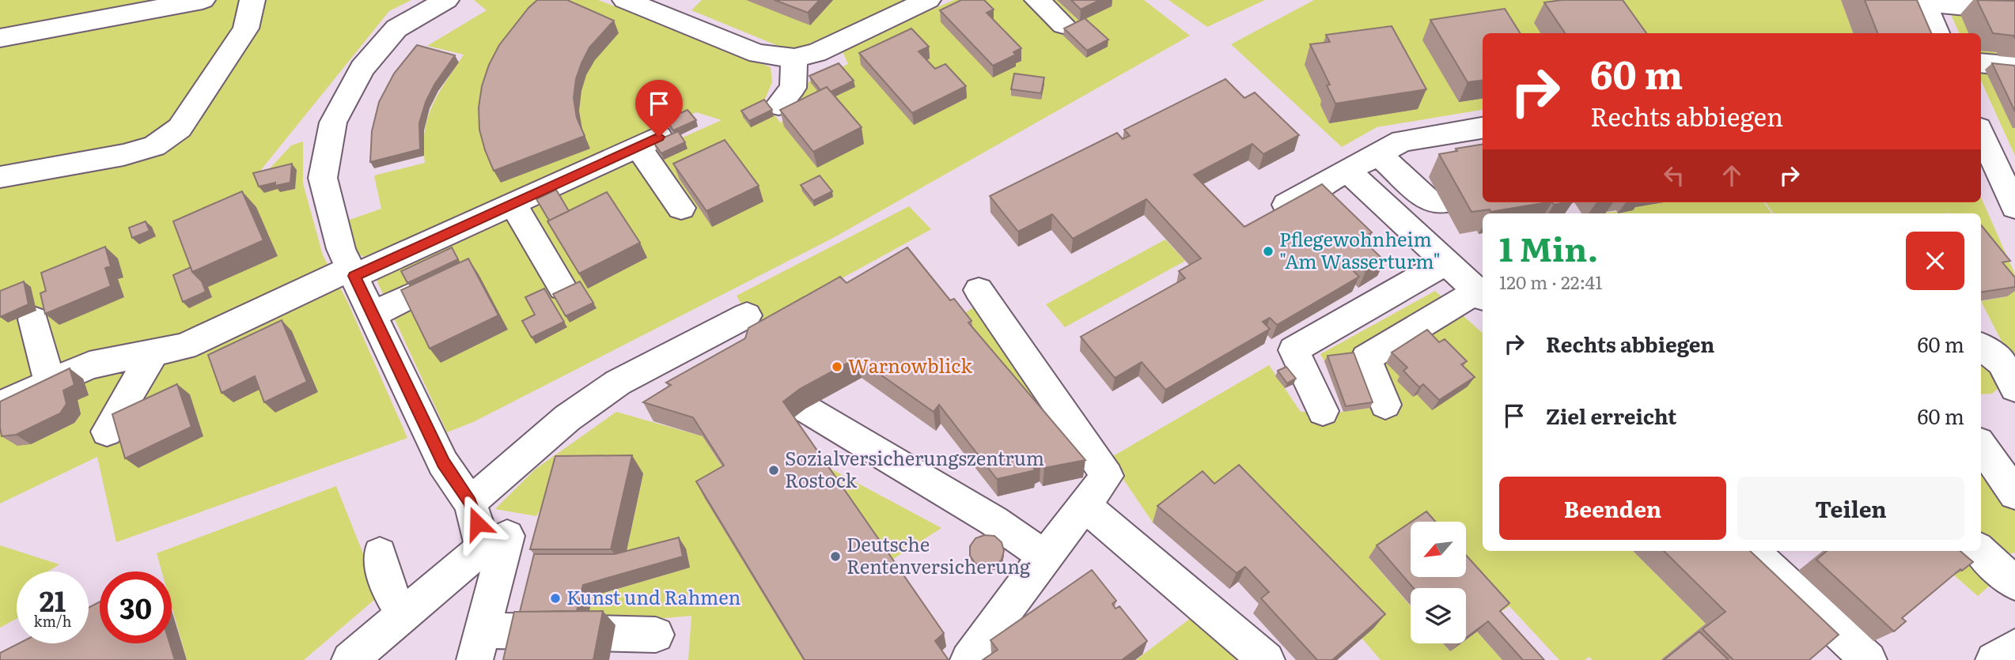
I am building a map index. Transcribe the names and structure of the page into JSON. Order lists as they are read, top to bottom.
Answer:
{
  "places": [
    "Pflegewohnheim \"Am Wasserturm\"",
    "Warnowblick",
    "Sozialversicherungszentrum Rostock",
    "Deutsche Rentenversicherung",
    "Kunst und Rahmen"
  ],
  "north": "bottom left",
  "page": {
    "turn": ["60 m", "Rechts abbiegen"],
    "heading": ["1 Min.", "120 m · 22:41"],
    "list": [
      {
        "name": "Rechts abbiegen",
        "value": "60 m"
      },
      {
        "name": "Ziel erreicht",
        "value": "60 m"
      }
    ],
    "buttons": ["Beenden", "Teilen"],
    "speed": "21 km/h",
    "limit": "30"
  }
}
